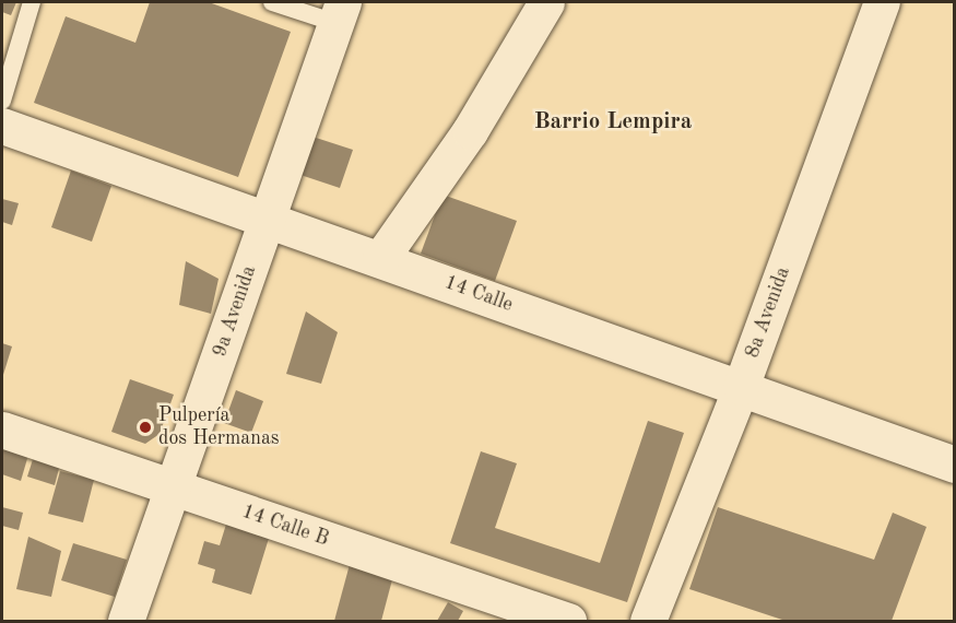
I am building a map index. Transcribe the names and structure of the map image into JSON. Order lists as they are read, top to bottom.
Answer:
{
  "streets": {
    "street": [
      "14 Calle",
      "9a Avenida",
      "8a Avenida",
      "14 Calle B"
    ]
  },
  "crossings": [
    ["14 Calle", "9a Avenida"],
    ["14 Calle", "8a Avenida"],
    ["9a Avenida", "14 Calle B"]
  ],
  "districts": ["Barrio Lempira"],
  "places": ["Pulpería dos Hermanas"]
}
